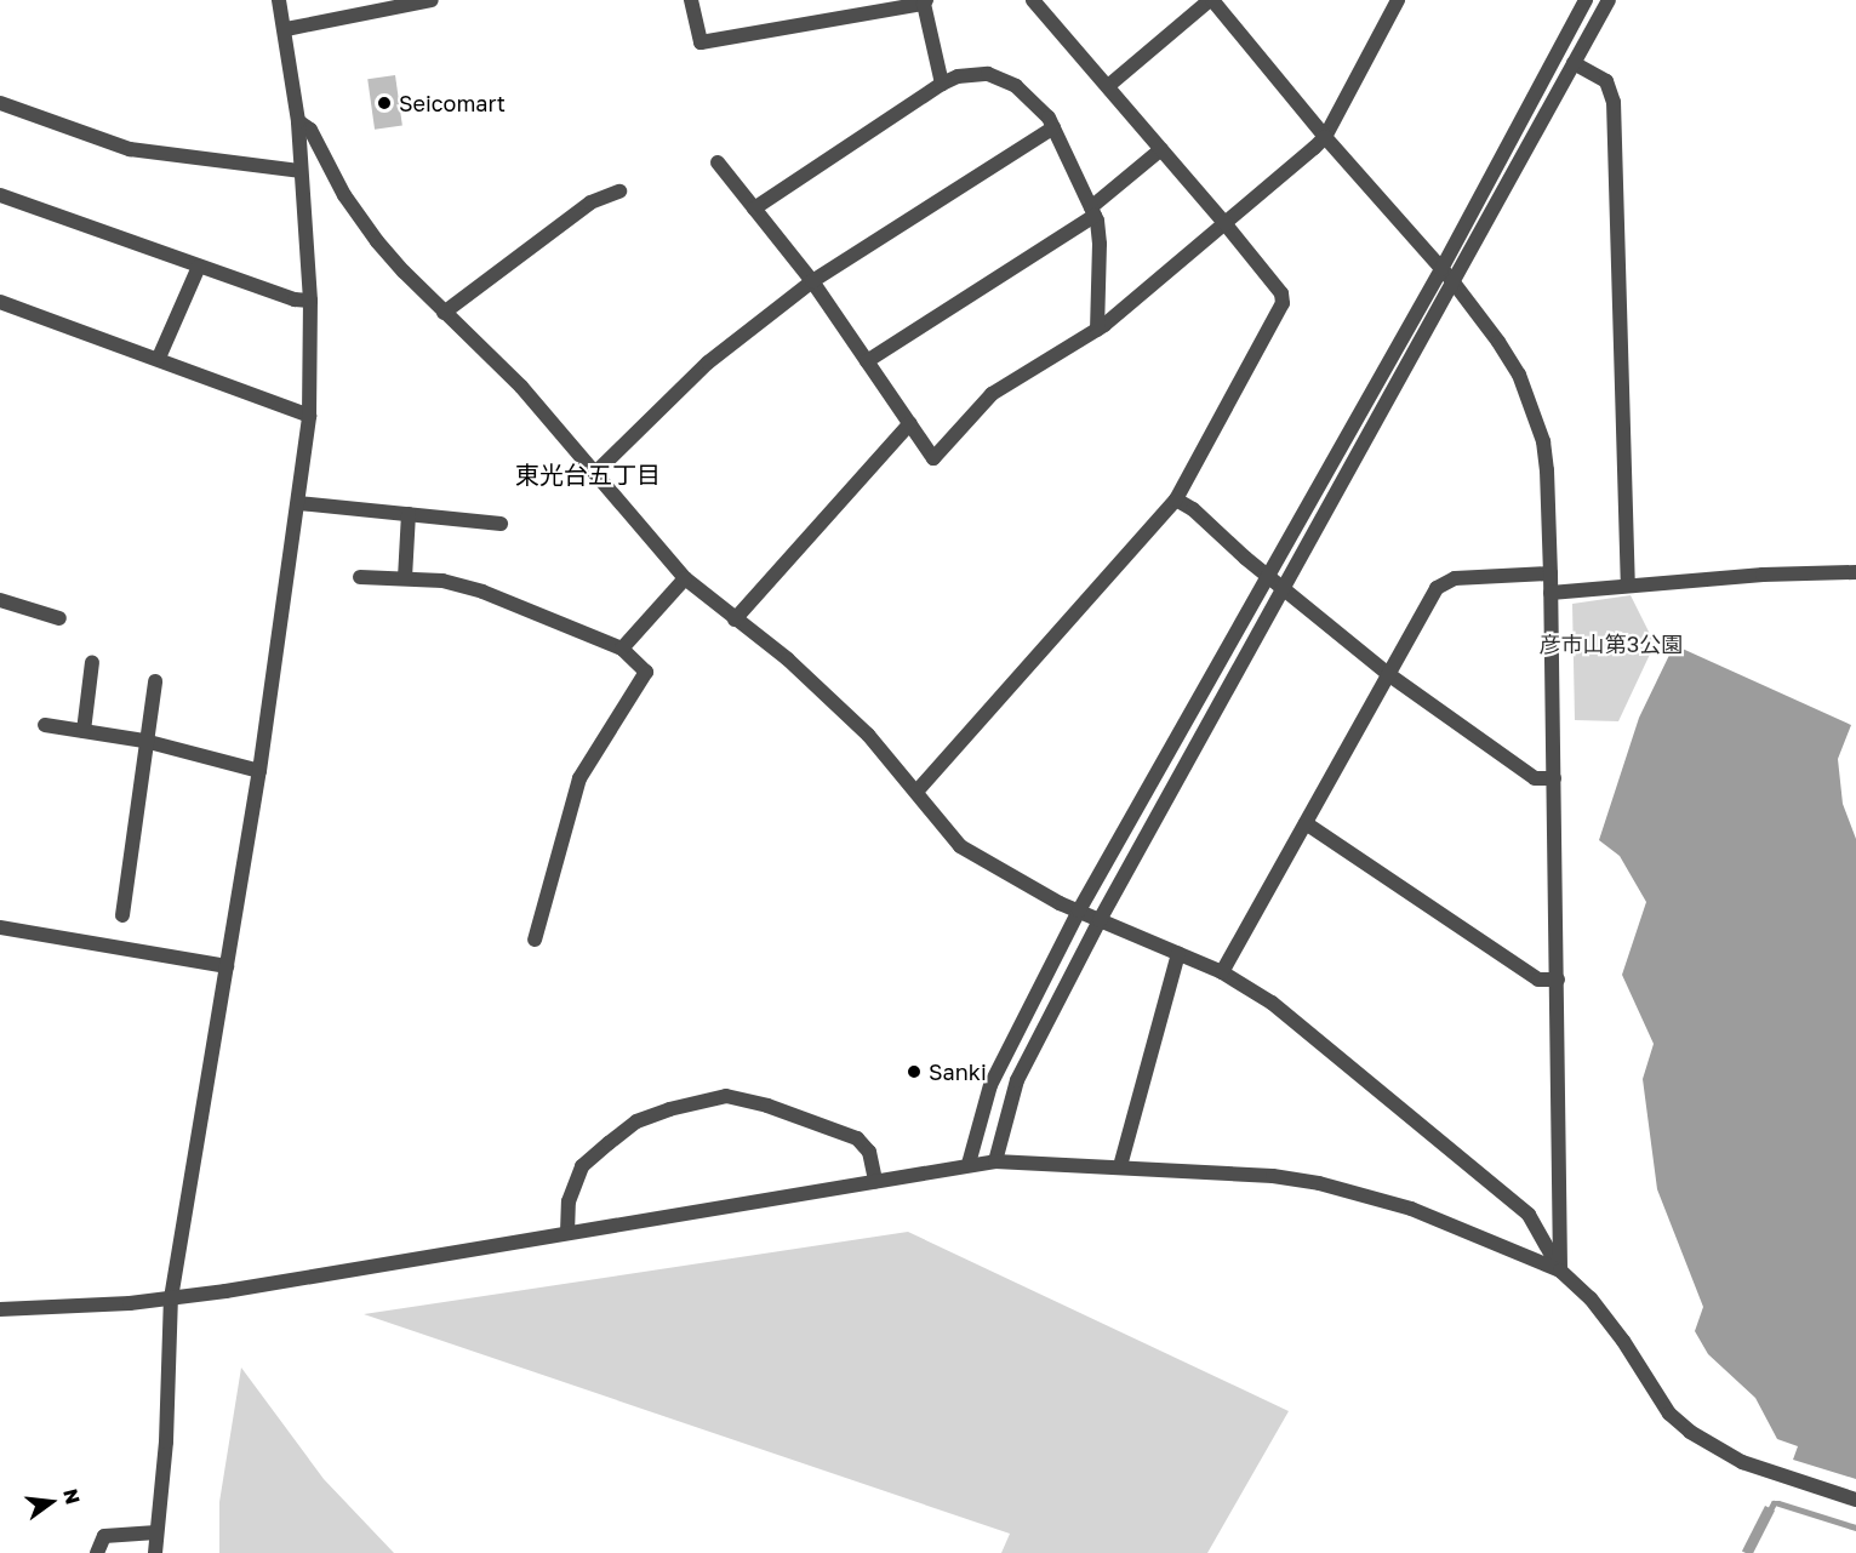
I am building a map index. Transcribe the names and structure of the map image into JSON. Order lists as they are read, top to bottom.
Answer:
{
  "districts": ["東光台五丁目"],
  "parks": ["彦市山第3公園"],
  "places": ["Seicomart", "Sanki"],
  "north": "right"
}
